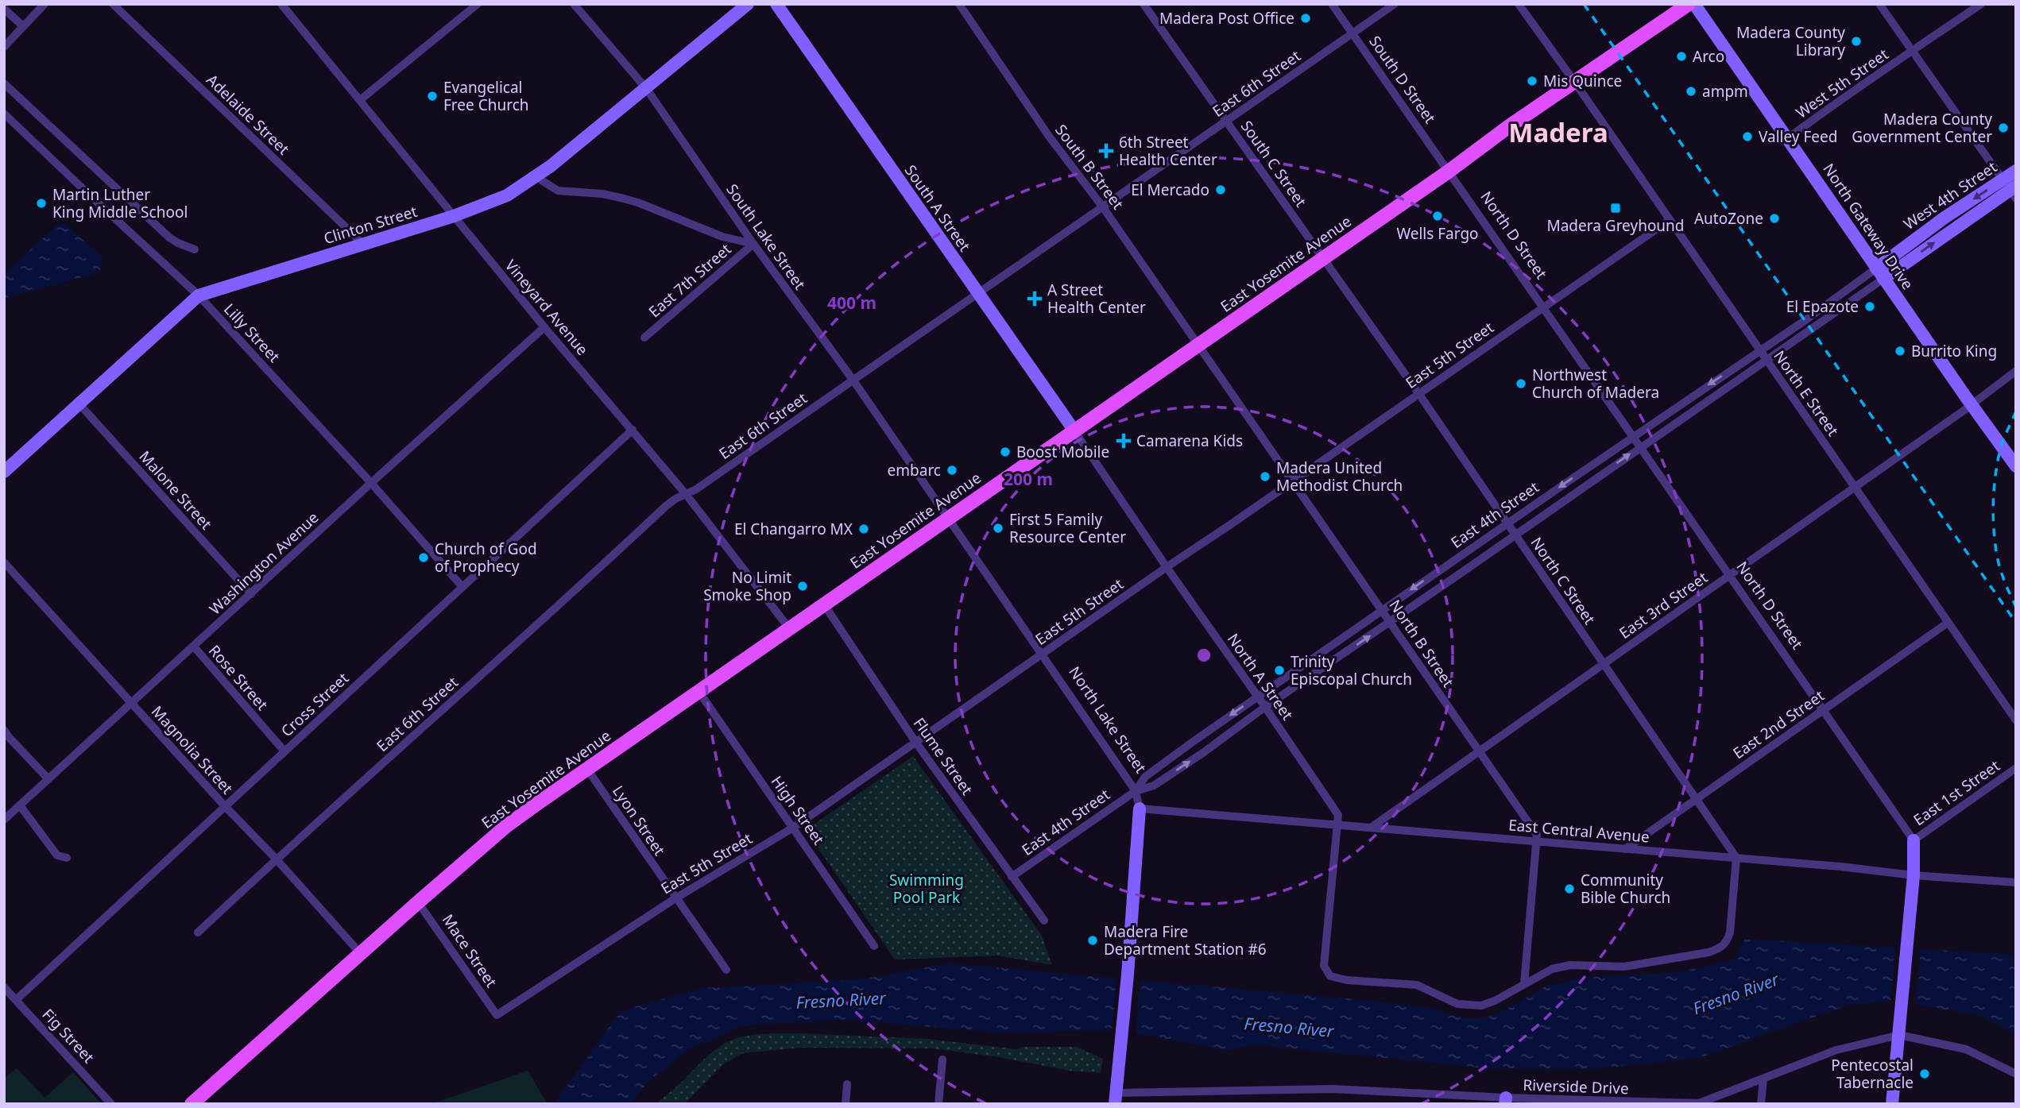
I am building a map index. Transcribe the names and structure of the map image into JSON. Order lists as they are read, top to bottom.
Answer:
{
  "streets": {
    "main road": ["East Yosemite Avenue"],
    "street": [
      "South D Street",
      "East 6th Street",
      "West 5th Street",
      "Adelaide Street",
      "South C Street",
      "South B Street",
      "West 4th Street",
      "South A Street",
      "Clinton Street",
      "North Gateway Drive",
      "North D Street",
      "South Lake Street",
      "East 7th Street",
      "Vineyard Avenue",
      "Lilly Street",
      "East 5th Street",
      "North E Street",
      "Malone Street",
      "East 4th Street",
      "Washington Avenue",
      "North C Street",
      "East 3rd Street",
      "North B Street",
      "North A Street",
      "Rose Street",
      "Cross Street",
      "North Lake Street",
      "East 2nd Street",
      "Magnolia Street",
      "Flume Street",
      "East 1st Street",
      "High Street",
      "Lyon Street",
      "East Central Avenue",
      "Mace Street",
      "Fig Street",
      "Riverside Drive"
    ]
  },
  "crossings": [
    ["South D Street", "East 6th Street"],
    ["South D Street", "North D Street"],
    ["South D Street", "East Yosemite Avenue"],
    ["East 6th Street", "South C Street"],
    ["East 6th Street", "South B Street"],
    ["East 6th Street", "South A Street"],
    ["East 6th Street", "South Lake Street"],
    ["East 6th Street", "Vineyard Avenue"],
    ["East 6th Street", "Magnolia Street"],
    ["West 5th Street", "North Gateway Drive"],
    ["Adelaide Street", "Clinton Street"],
    ["South C Street", "East Yosemite Avenue"],
    ["South C Street", "North C Street"],
    ["South B Street", "East Yosemite Avenue"],
    ["South B Street", "North B Street"],
    ["West 4th Street", "North Gateway Drive"],
    ["West 4th Street", "East 4th Street"],
    ["South A Street", "East Yosemite Avenue"],
    ["South A Street", "North A Street"],
    ["Clinton Street", "South Lake Street"],
    ["Clinton Street", "Vineyard Avenue"],
    ["Clinton Street", "Lilly Street"],
    ["Clinton Street", "Malone Street"],
    ["North Gateway Drive", "East 4th Street"],
    ["North Gateway Drive", "East 3rd Street"],
    ["North D Street", "East Yosemite Avenue"],
    ["North D Street", "East 5th Street"],
    ["North D Street", "East 4th Street"],
    ["North D Street", "East 3rd Street"],
    ["North D Street", "East 2nd Street"],
    ["North D Street", "East 1st Street"],
    ["South Lake Street", "East Yosemite Avenue"],
    ["South Lake Street", "East 7th Street"],
    ["South Lake Street", "North Lake Street"],
    ["East Yosemite Avenue", "Vineyard Avenue"],
    ["East Yosemite Avenue", "North E Street"],
    ["East Yosemite Avenue", "North C Street"],
    ["East Yosemite Avenue", "North B Street"],
    ["East Yosemite Avenue", "North A Street"],
    ["East Yosemite Avenue", "North Lake Street"],
    ["East Yosemite Avenue", "Magnolia Street"],
    ["East Yosemite Avenue", "Flume Street"],
    ["East Yosemite Avenue", "High Street"],
    ["East Yosemite Avenue", "Lyon Street"],
    ["East Yosemite Avenue", "Mace Street"],
    ["Vineyard Avenue", "Washington Avenue"],
    ["Vineyard Avenue", "Cross Street"],
    ["Lilly Street", "Washington Avenue"],
    ["Lilly Street", "Cross Street"],
    ["East 5th Street", "North E Street"],
    ["East 5th Street", "North C Street"],
    ["East 5th Street", "North B Street"],
    ["East 5th Street", "North A Street"],
    ["East 5th Street", "North Lake Street"],
    ["East 5th Street", "Flume Street"],
    ["East 5th Street", "High Street"],
    ["East 5th Street", "Lyon Street"],
    ["East 5th Street", "Mace Street"],
    ["North E Street", "East 4th Street"],
    ["North E Street", "East 3rd Street"],
    ["North E Street", "East 2nd Street"],
    ["Malone Street", "Washington Avenue"],
    ["East 4th Street", "North C Street"],
    ["East 4th Street", "North B Street"],
    ["East 4th Street", "North A Street"],
    ["East 4th Street", "North Lake Street"],
    ["East 4th Street", "Flume Street"],
    ["Washington Avenue", "Rose Street"],
    ["Washington Avenue", "Magnolia Street"],
    ["North C Street", "East 3rd Street"],
    ["North C Street", "East 2nd Street"],
    ["North C Street", "East Central Avenue"],
    ["East 3rd Street", "North B Street"],
    ["East 3rd Street", "East Central Avenue"],
    ["North B Street", "East Central Avenue"],
    ["North A Street", "East Central Avenue"],
    ["Rose Street", "Cross Street"],
    ["Cross Street", "Magnolia Street"],
    ["Cross Street", "Fig Street"],
    ["North Lake Street", "East Central Avenue"],
    ["North Lake Street", "Riverside Drive"],
    ["East 2nd Street", "East Central Avenue"]
  ],
  "districts": ["Madera"],
  "water": ["Fresno River"],
  "parks": ["Swimming Pool Park"],
  "places": {
    "other": [
      "Madera Post Office",
      "Madera County Library",
      "Arco",
      "Mis Quince",
      "ampm",
      "Evangelical Free Church",
      "Madera County Government Center",
      "Valley Feed",
      "El Mercado",
      "Martin Luther King Middle School",
      "Wells Fargo",
      "AutoZone",
      "El Epazote",
      "Burrito King",
      "Northwest Church of Madera",
      "Boost Mobile",
      "embarc",
      "Madera United Methodist Church",
      "First 5 Family Resource Center",
      "El Changarro MX",
      "Church of God of Prophecy",
      "No Limit Smoke Shop",
      "Trinity Episcopal Church",
      "Community Bible Church",
      "Madera Fire Department Station #6",
      "Pentecostal Tabernacle"
    ],
    "health": ["6th Street Health Center", "A Street Health Center", "Camarena Kids"],
    "transit": ["Madera Greyhound"]
  },
  "rings": ["400 m", "200 m"]
}
